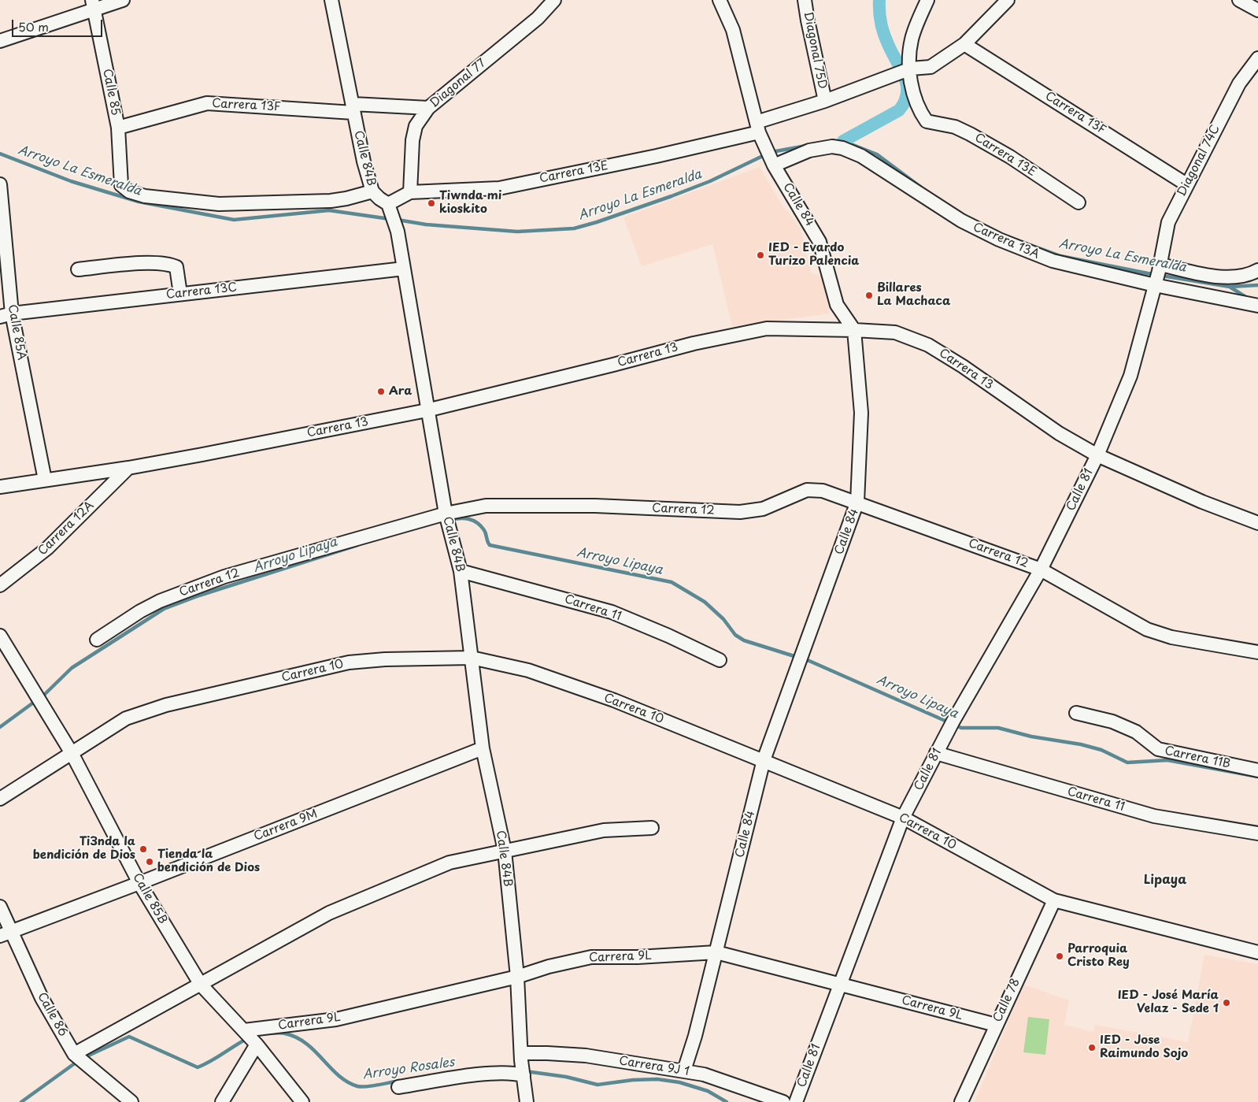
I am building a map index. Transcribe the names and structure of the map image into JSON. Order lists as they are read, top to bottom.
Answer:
{
  "streets": {
    "street": [
      "Diagonal 75D",
      "Diagonal 77",
      "Calle 85",
      "Carrera 13F",
      "Carrera 13E",
      "Calle 84B",
      "Diagonal 74C",
      "Calle 84",
      "Carrera 13A",
      "Carrera 13C",
      "Calle 85A",
      "Carrera 13",
      "Calle 81",
      "Carrera 12",
      "Carrera 12A",
      "Carrera 11",
      "Carrera 10",
      "Carrera 11B",
      "Carrera 9M",
      "Calle 85B",
      "Carrera 9L",
      "Calle 78",
      "Calle 86",
      "Carrera 9J 1"
    ]
  },
  "crossings": [
    ["Diagonal 75D", "Carrera 13E"],
    ["Diagonal 77", "Carrera 13F"],
    ["Diagonal 77", "Carrera 13E"],
    ["Calle 85", "Carrera 13F"],
    ["Calle 85", "Calle 84B"],
    ["Carrera 13F", "Carrera 13E"],
    ["Carrera 13F", "Calle 84B"],
    ["Carrera 13F", "Diagonal 74C"],
    ["Carrera 13E", "Calle 84B"],
    ["Carrera 13E", "Calle 84"],
    ["Calle 84B", "Carrera 13C"],
    ["Calle 84B", "Carrera 13"],
    ["Calle 84B", "Carrera 12"],
    ["Calle 84B", "Carrera 11"],
    ["Calle 84B", "Carrera 10"],
    ["Calle 84B", "Carrera 9M"],
    ["Calle 84B", "Carrera 9L"],
    ["Calle 84B", "Carrera 9J 1"],
    ["Diagonal 74C", "Carrera 13A"],
    ["Diagonal 74C", "Carrera 13"],
    ["Diagonal 74C", "Calle 81"],
    ["Calle 84", "Carrera 13A"],
    ["Calle 84", "Carrera 13"],
    ["Calle 84", "Carrera 12"],
    ["Calle 84", "Carrera 10"],
    ["Calle 84", "Carrera 9L"],
    ["Calle 84", "Carrera 9J 1"],
    ["Carrera 13C", "Calle 85A"],
    ["Calle 85A", "Carrera 13"],
    ["Carrera 13", "Calle 81"],
    ["Carrera 13", "Carrera 12A"],
    ["Calle 81", "Carrera 12"],
    ["Calle 81", "Carrera 11"],
    ["Calle 81", "Carrera 10"],
    ["Calle 81", "Carrera 9L"],
    ["Carrera 10", "Calle 85B"],
    ["Carrera 10", "Calle 78"],
    ["Carrera 9M", "Calle 85B"],
    ["Carrera 9M", "Calle 86"],
    ["Calle 85B", "Carrera 9L"],
    ["Carrera 9L", "Calle 78"]
  ],
  "districts": ["Lipaya"],
  "water": ["Arroyo La Esmeralda", "Arroyo Lipaya", "Arroyo Rosales"],
  "places": [
    "Tiwnda mi kioskito",
    "IED - Evardo Turizo Palencia",
    "Billares La Machaca",
    "Ara",
    "Ti3nda la bendición de Dios",
    "Tienda la bendición de Dios",
    "Parroquia Cristo Rey",
    "IED - José María Velaz - Sede 1",
    "IED - Jose Raimundo Sojo"
  ],
  "scale_bar": "50 m"
}
